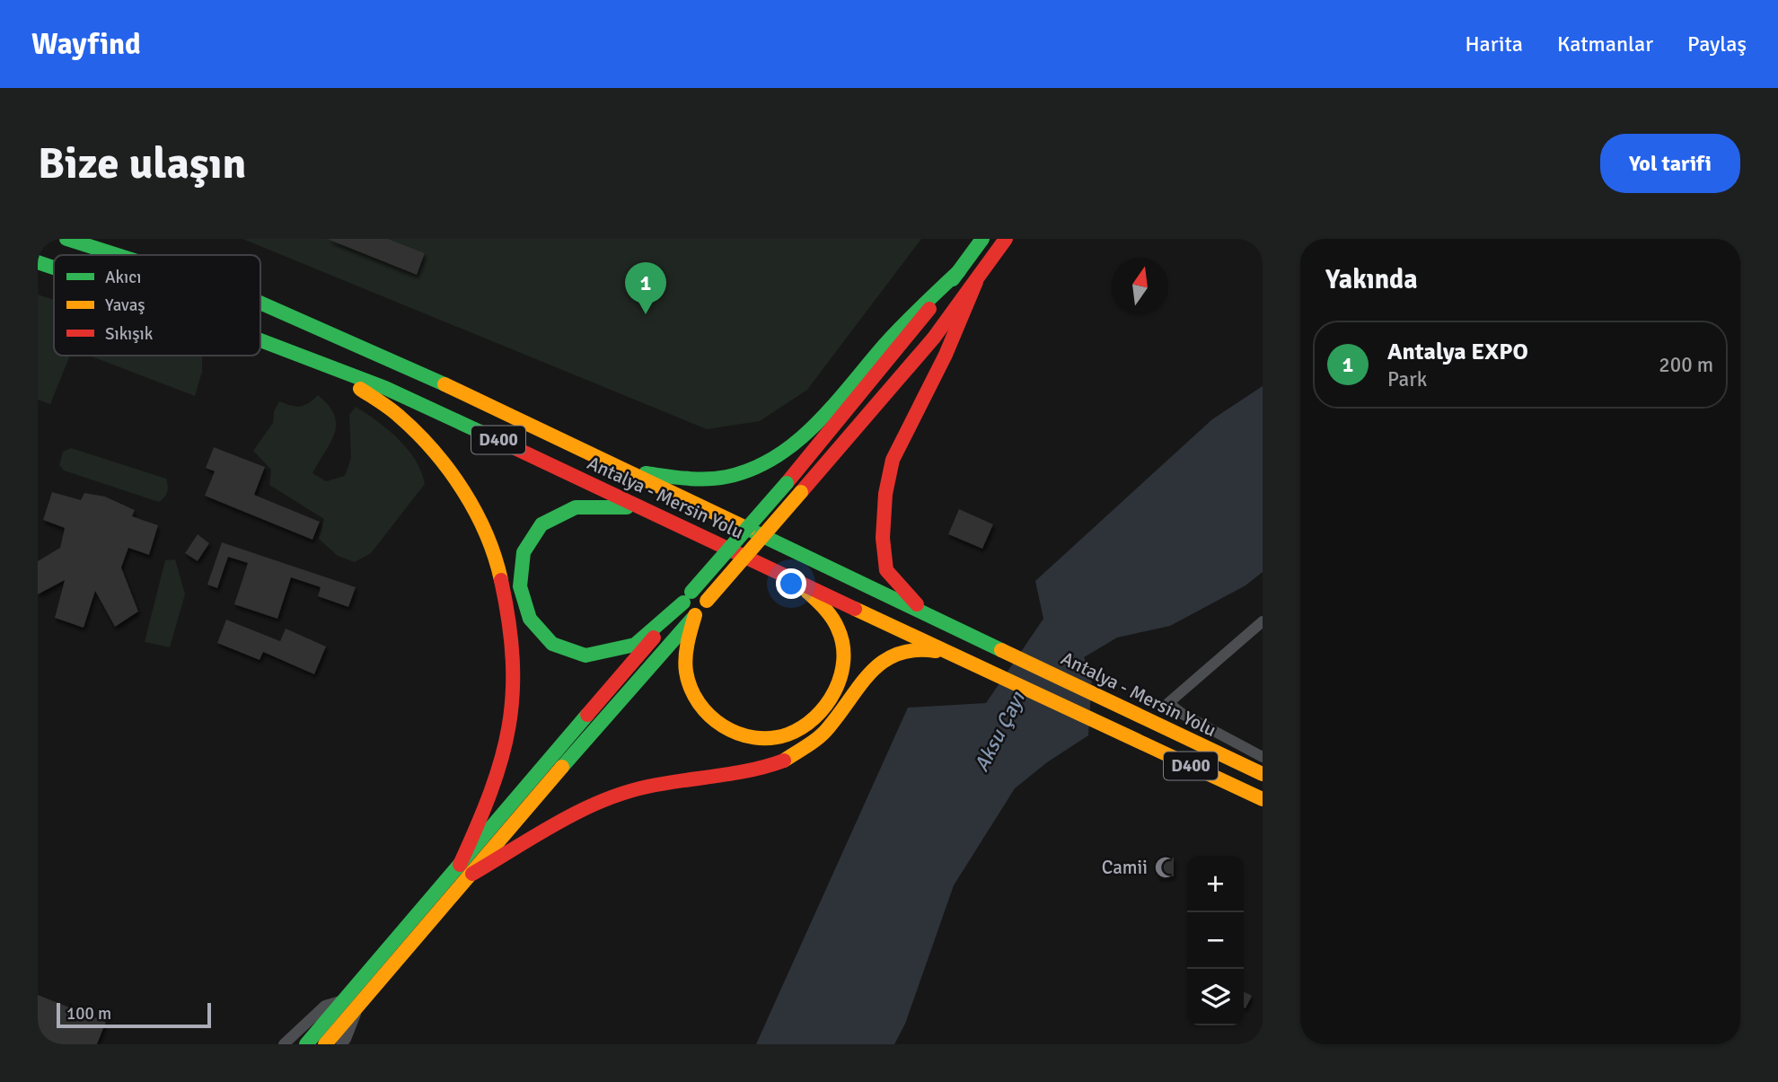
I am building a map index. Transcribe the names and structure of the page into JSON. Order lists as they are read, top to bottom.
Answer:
{
  "streets": {
    "main road": ["D400", "Antalya - Mersin Yolu"]
  },
  "water": ["Aksu Çayı"],
  "places": {
    "mosque": ["Camii"]
  },
  "legend": ["Akıcı", "Yavaş", "Sıkışık"],
  "scale_bar": "100 m",
  "north": "top",
  "page": {
    "header": "Wayfind",
    "nav": ["Harita", "Katmanlar", "Paylaş"],
    "buttons": "Yol tarifi",
    "title": "Bize ulaşın",
    "heading": "Yakında",
    "pins": "1",
    "list": [
      {
        "mark": "1",
        "name": "Antalya EXPO",
        "note": "Park",
        "value": "200 m"
      }
    ],
    "map_buttons": ["+", "−"],
    "scale": "100 m"
  }
}
